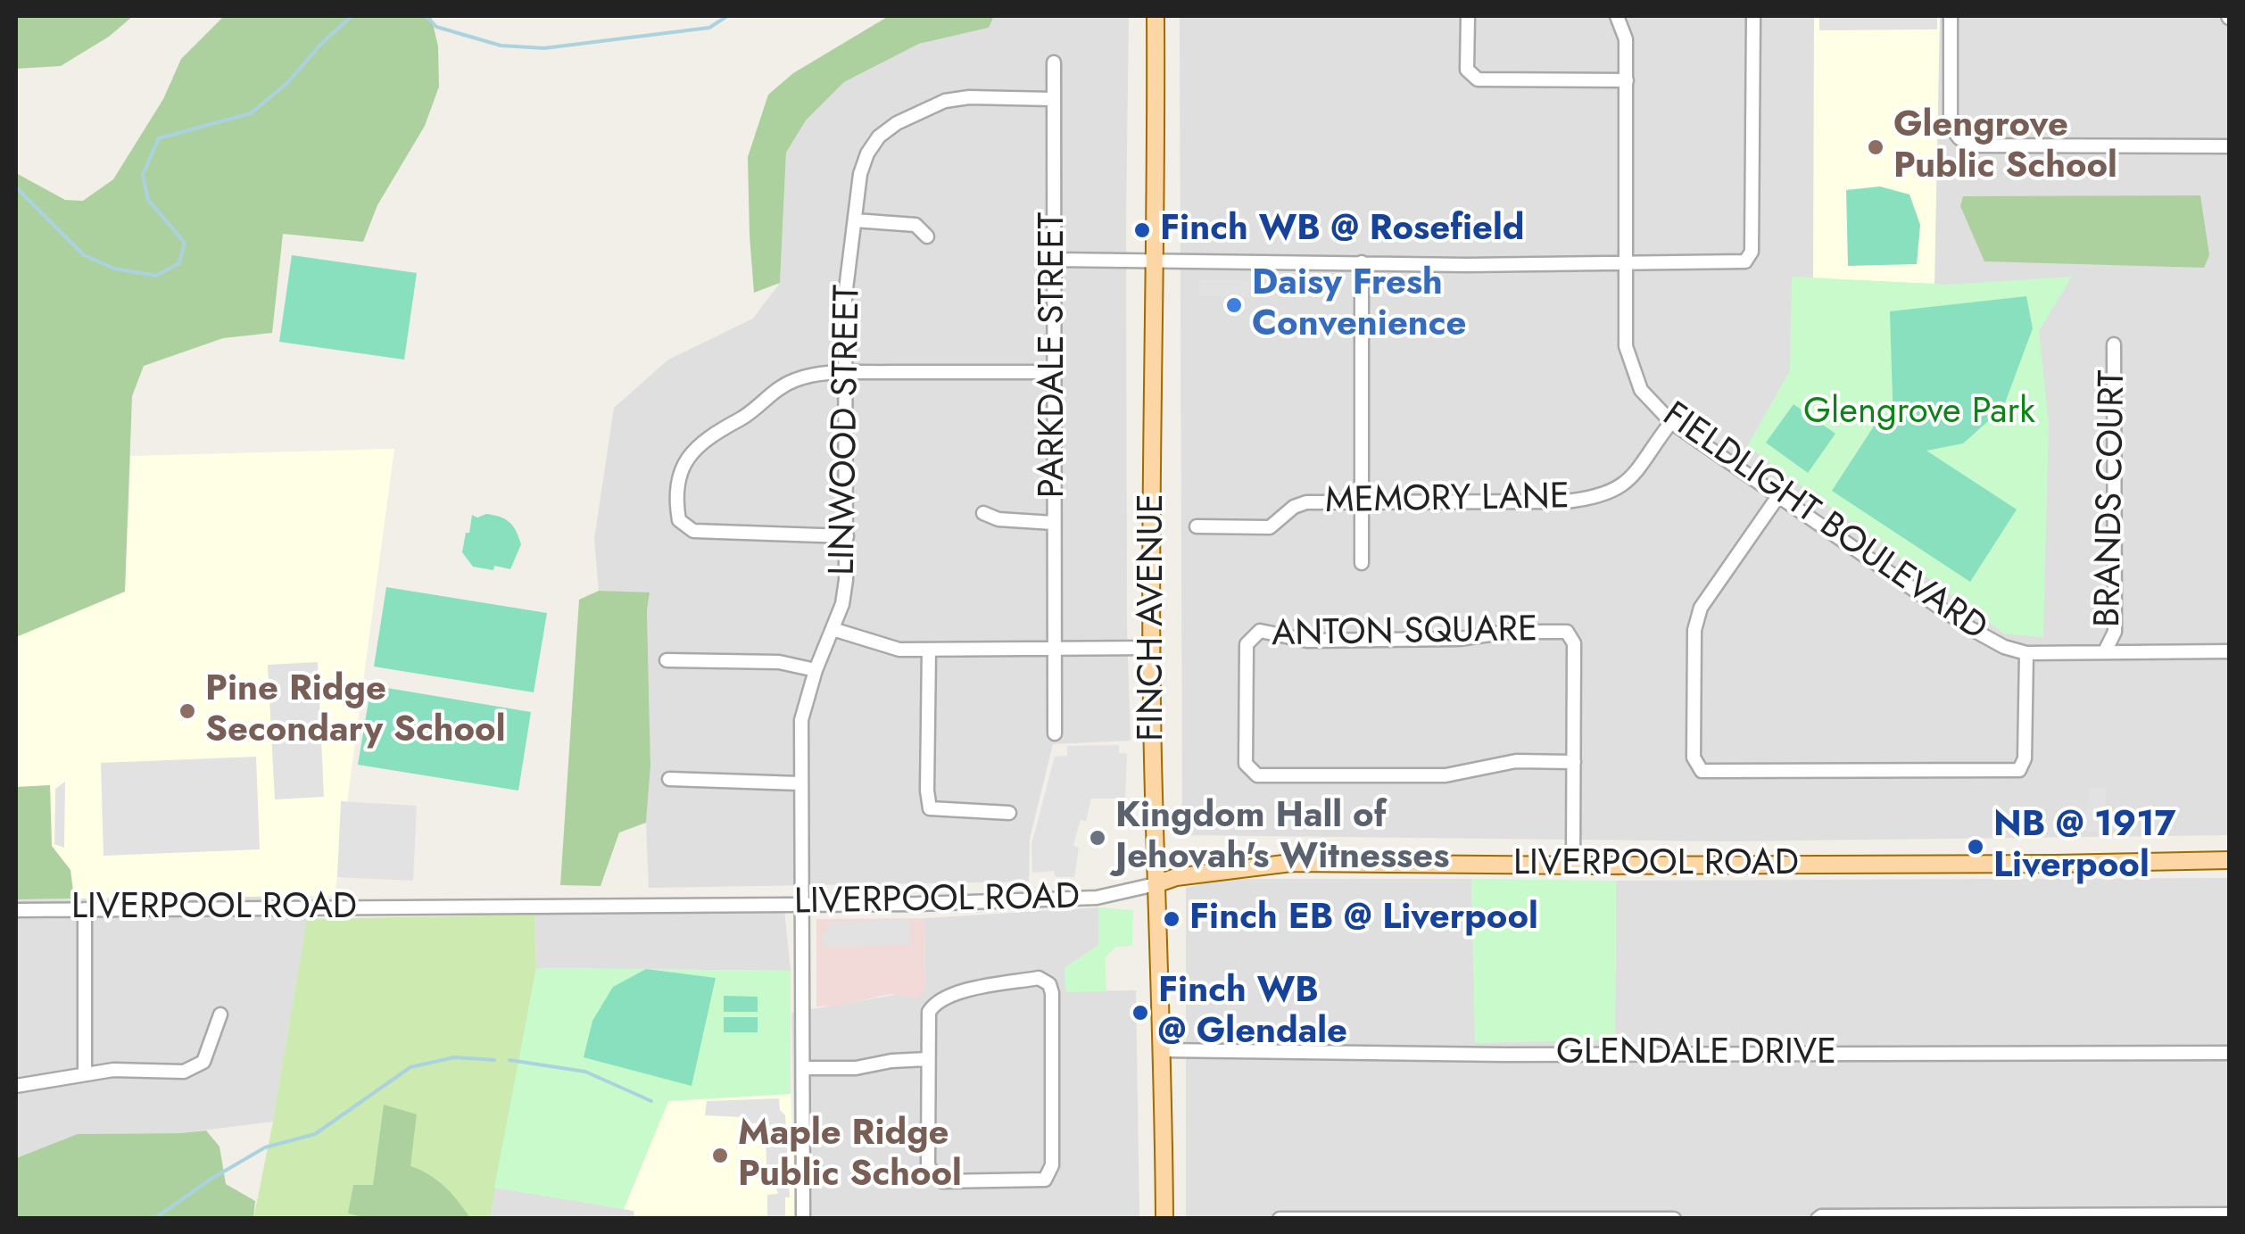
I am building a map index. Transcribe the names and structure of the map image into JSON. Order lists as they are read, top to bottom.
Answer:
{
  "streets": {
    "main road": ["FINCH AVENUE", "LIVERPOOL ROAD"],
    "street": [
      "PARKDALE STREET",
      "LINWOOD STREET",
      "BRANDS COURT",
      "MEMORY LANE",
      "FIELDLIGHT BOULEVARD",
      "ANTON SQUARE",
      "GLENDALE DRIVE"
    ]
  },
  "crossings": [
    ["PARKDALE STREET", "LINWOOD STREET"],
    ["LINWOOD STREET", "LIVERPOOL ROAD"],
    ["BRANDS COURT", "FIELDLIGHT BOULEVARD"],
    ["MEMORY LANE", "FIELDLIGHT BOULEVARD"],
    ["FINCH AVENUE", "LIVERPOOL ROAD"],
    ["FINCH AVENUE", "GLENDALE DRIVE"],
    ["ANTON SQUARE", "LIVERPOOL ROAD"]
  ],
  "parks": ["Glengrove Park"],
  "places": [
    "Glengrove Public School",
    "Finch WB @ Rosefield",
    "Daisy Fresh Convenience",
    "Pine Ridge Secondary School",
    "Kingdom Hall of Jehovah's Witnesses",
    "NB @ 1917 Liverpool",
    "Finch EB @ Liverpool",
    "Finch WB @ Glendale",
    "Maple Ridge Public School"
  ]
}
